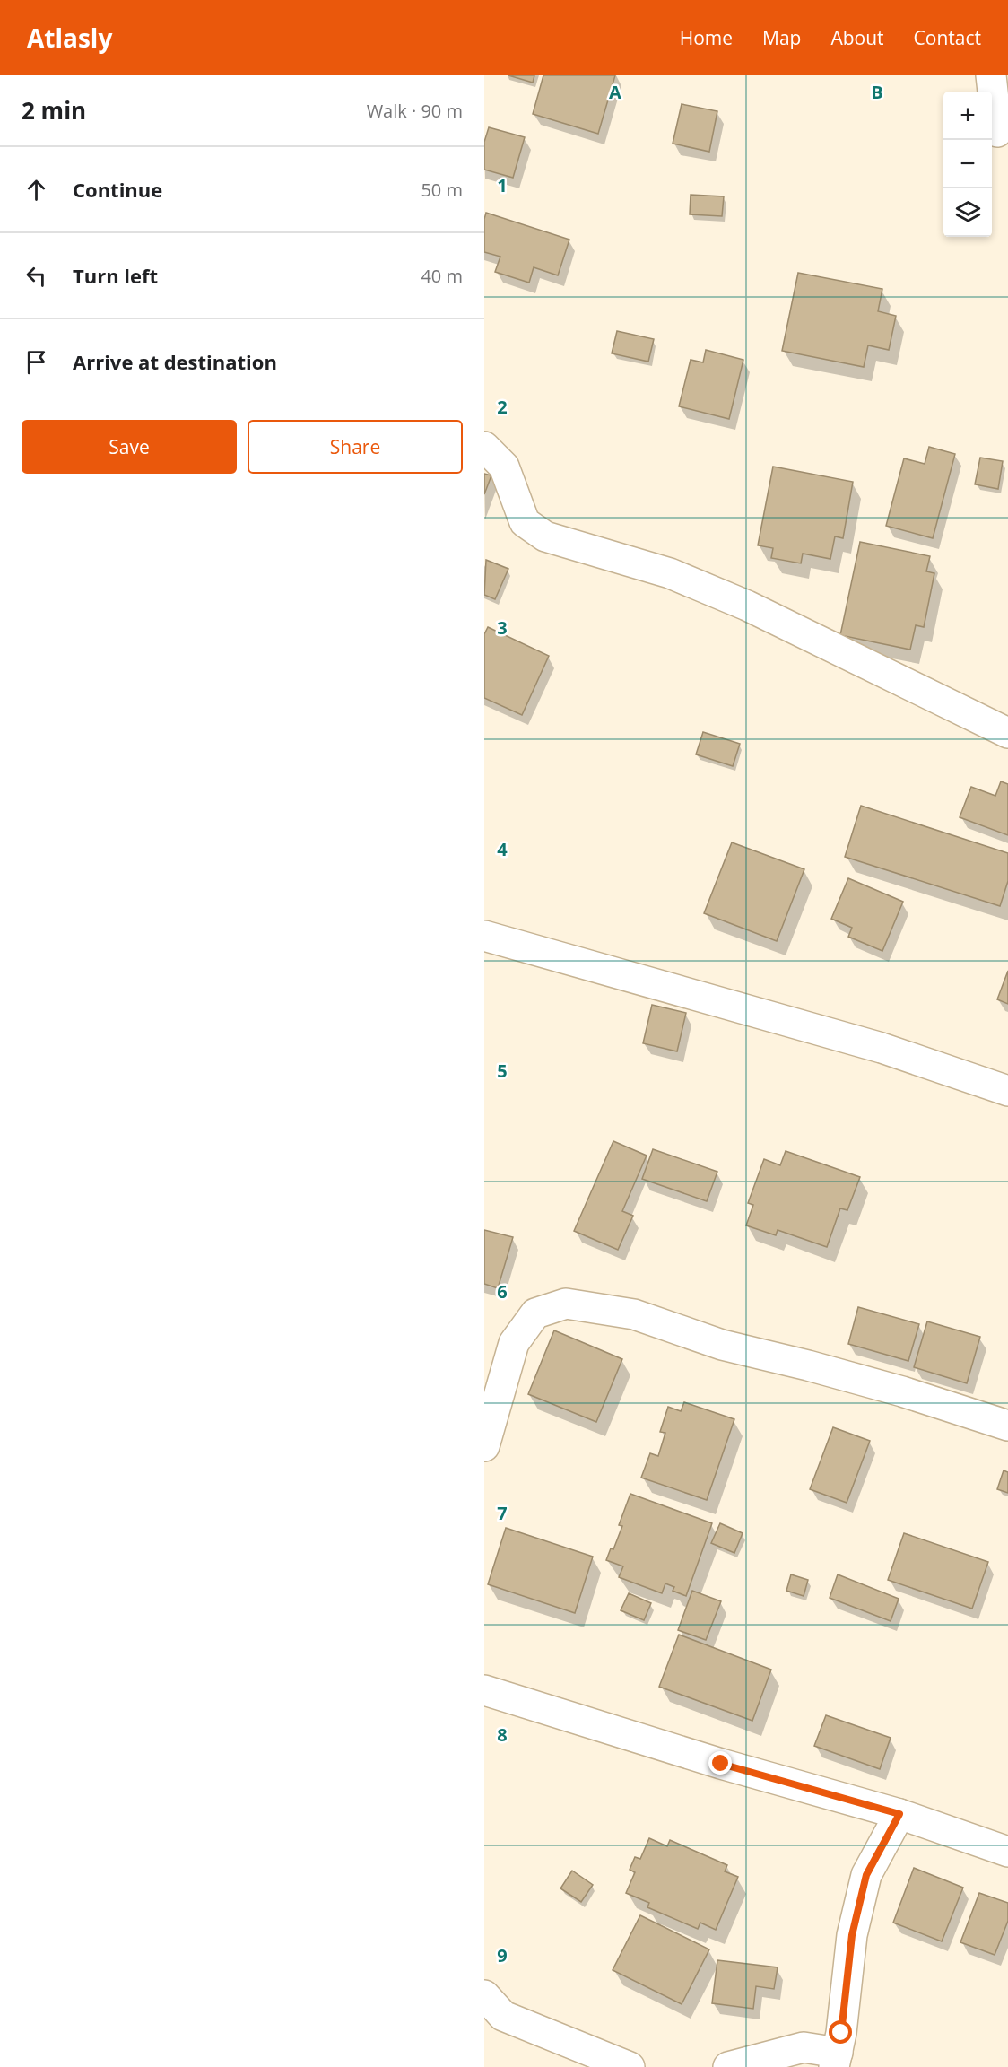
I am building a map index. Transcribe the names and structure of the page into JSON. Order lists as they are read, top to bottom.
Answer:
{
  "page": {
    "header": "Atlasly",
    "nav": [
      "Home",
      "Map",
      "About",
      "Contact"
    ],
    "heading": ["2 min", "Walk · 90 m"],
    "map_buttons": ["+", "−"],
    "list": [
      ["Continue", "50 m"],
      ["Turn left", "40 m"],
      "Arrive at destination"
    ],
    "buttons": ["Save", "Share"]
  },
  "grid": {
    "columns": ["A", "B"],
    "rows": [
      "1",
      "2",
      "3",
      "4",
      "5",
      "6",
      "7",
      "8",
      "9"
    ]
  }
}
